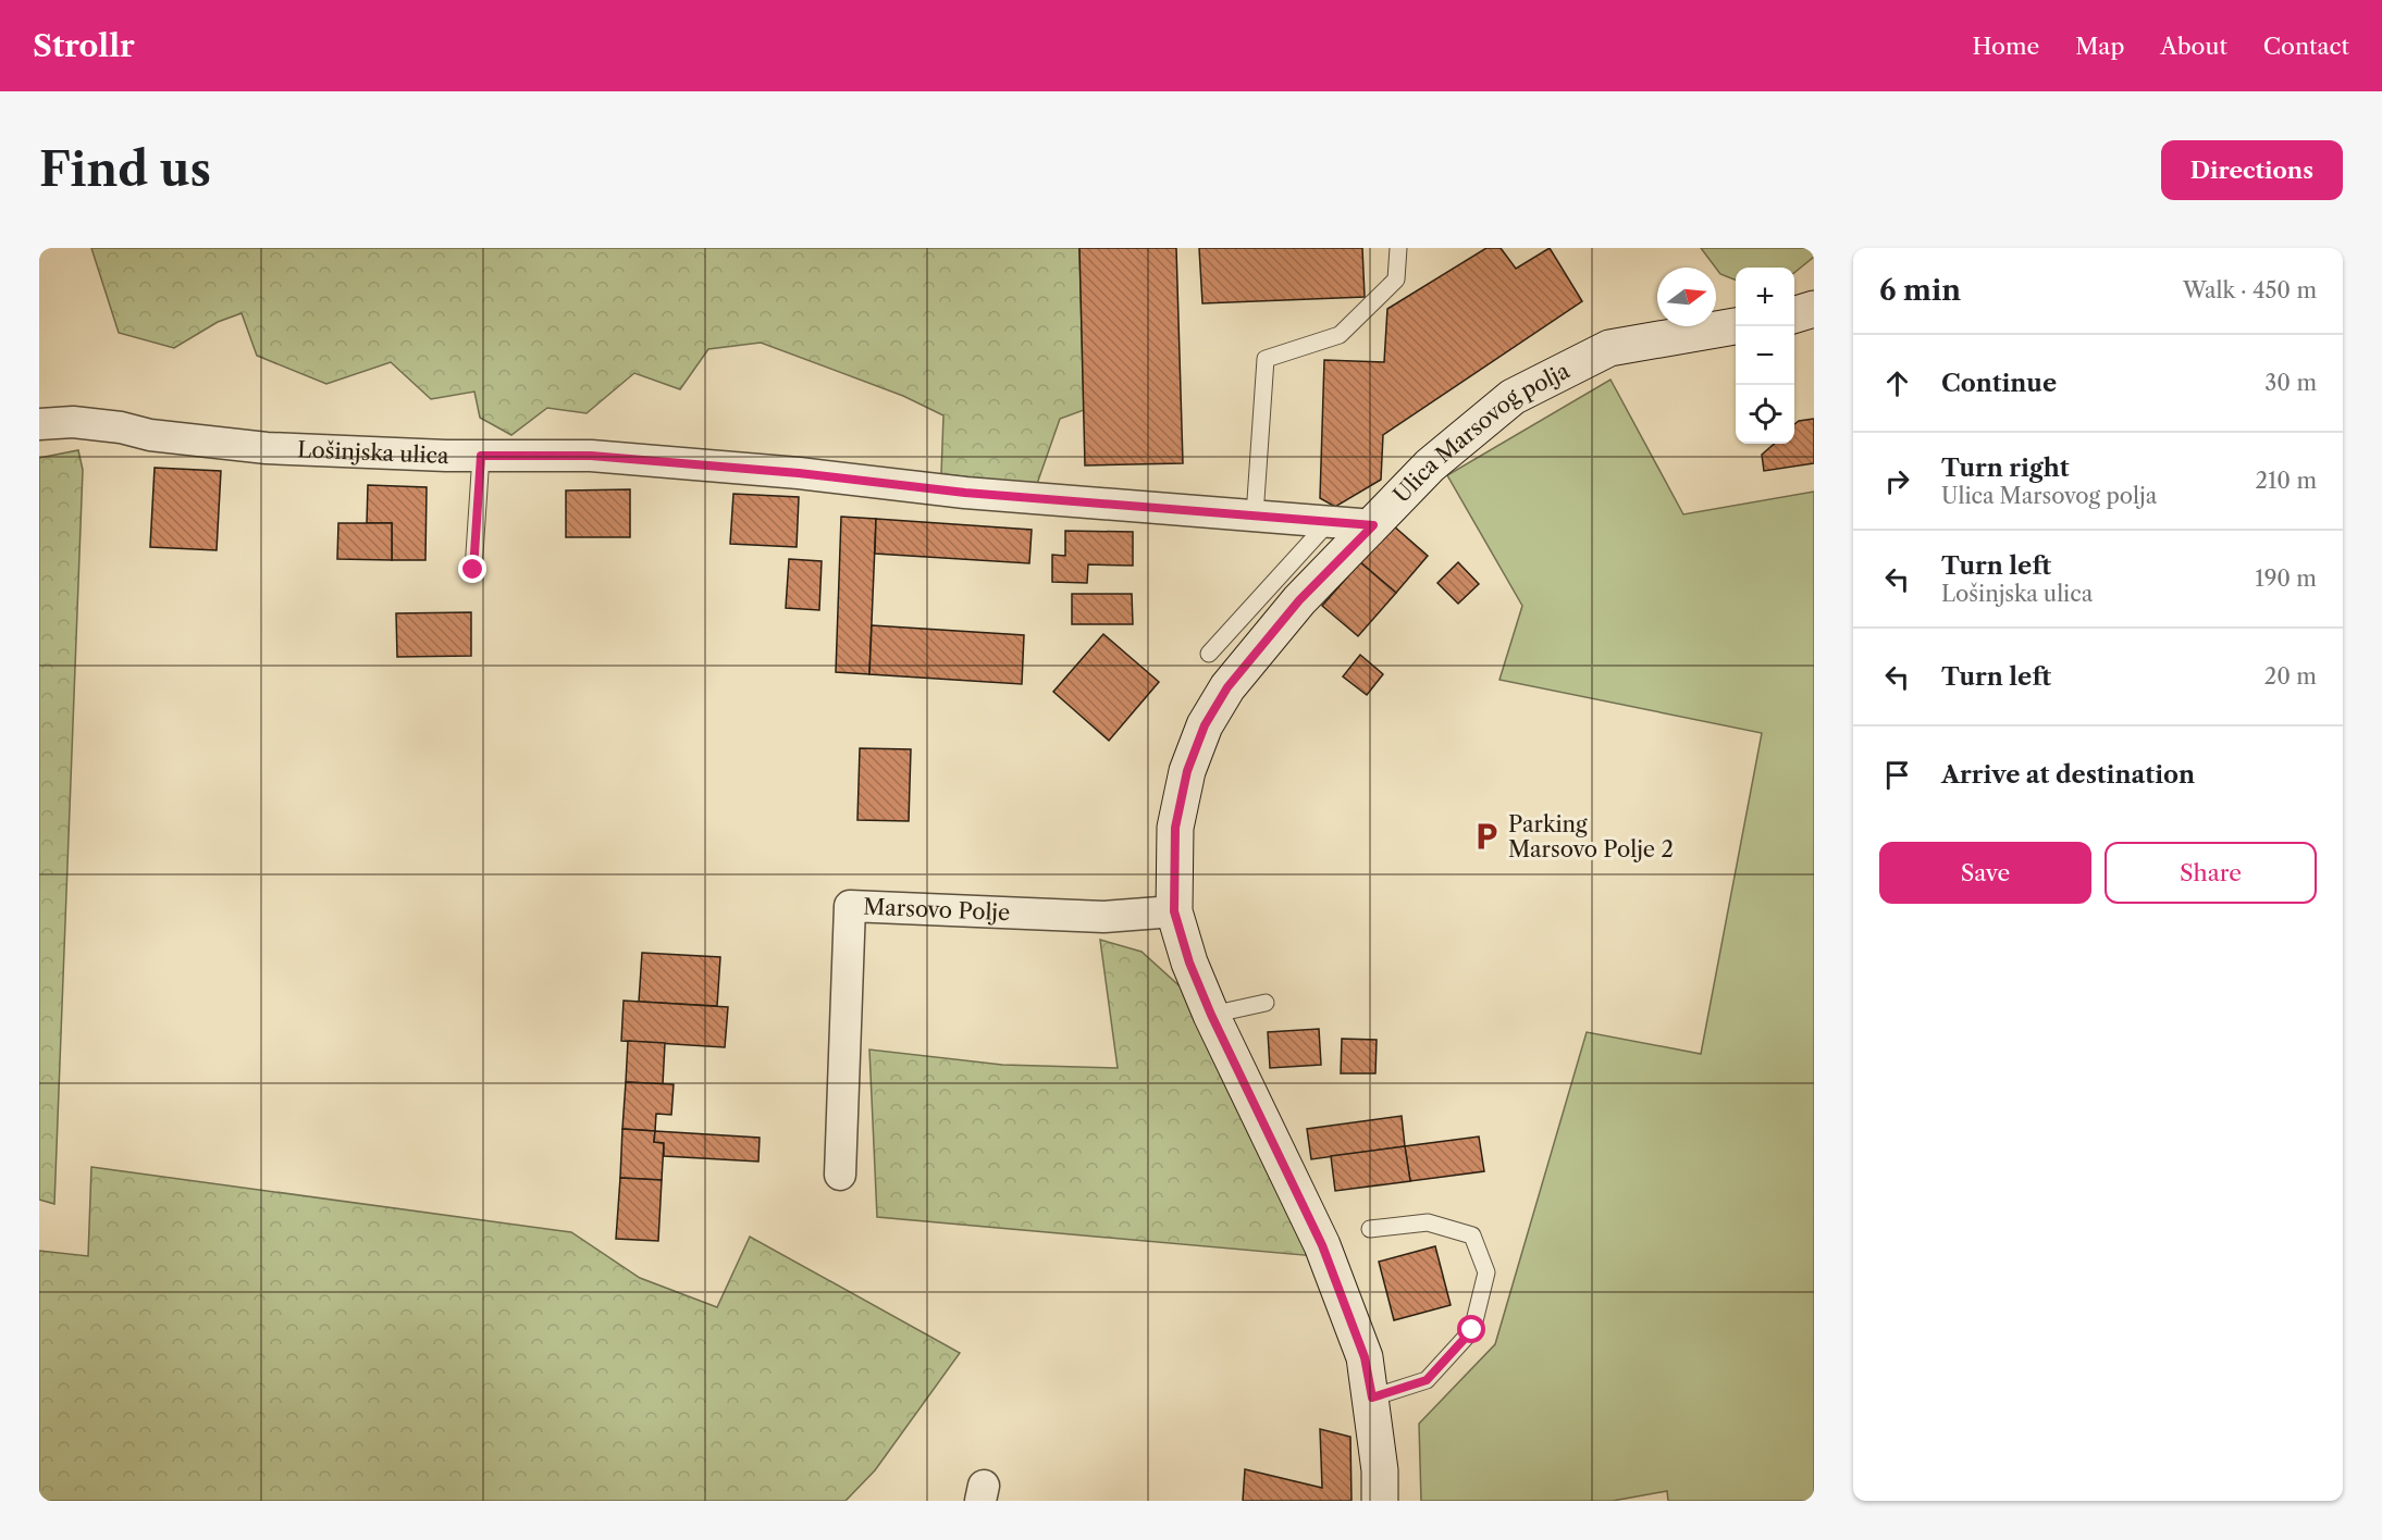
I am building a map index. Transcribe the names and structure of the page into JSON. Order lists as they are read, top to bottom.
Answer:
{
  "streets": {
    "main road": ["Ulica Marsovog polja"],
    "street": ["Lošinjska ulica", "Marsovo Polje"]
  },
  "crossings": [
    ["Ulica Marsovog polja", "Lošinjska ulica"],
    ["Ulica Marsovog polja", "Marsovo Polje"]
  ],
  "places": {
    "parking": ["Parking Marsovo Polje 2"]
  },
  "north": "right",
  "page": {
    "header": "Strollr",
    "nav": [
      "Home",
      "Map",
      "About",
      "Contact"
    ],
    "buttons": [
      "Directions",
      ["Save", "Share"]
    ],
    "title": "Find us",
    "heading": ["6 min", "Walk · 450 m"],
    "map_buttons": ["+", "−"],
    "list": [
      ["Continue", "30 m"],
      ["Turn right", "Ulica Marsovog polja", "210 m"],
      ["Turn left", "Lošinjska ulica", "190 m"],
      ["Turn left", "20 m"],
      "Arrive at destination"
    ]
  }
}
